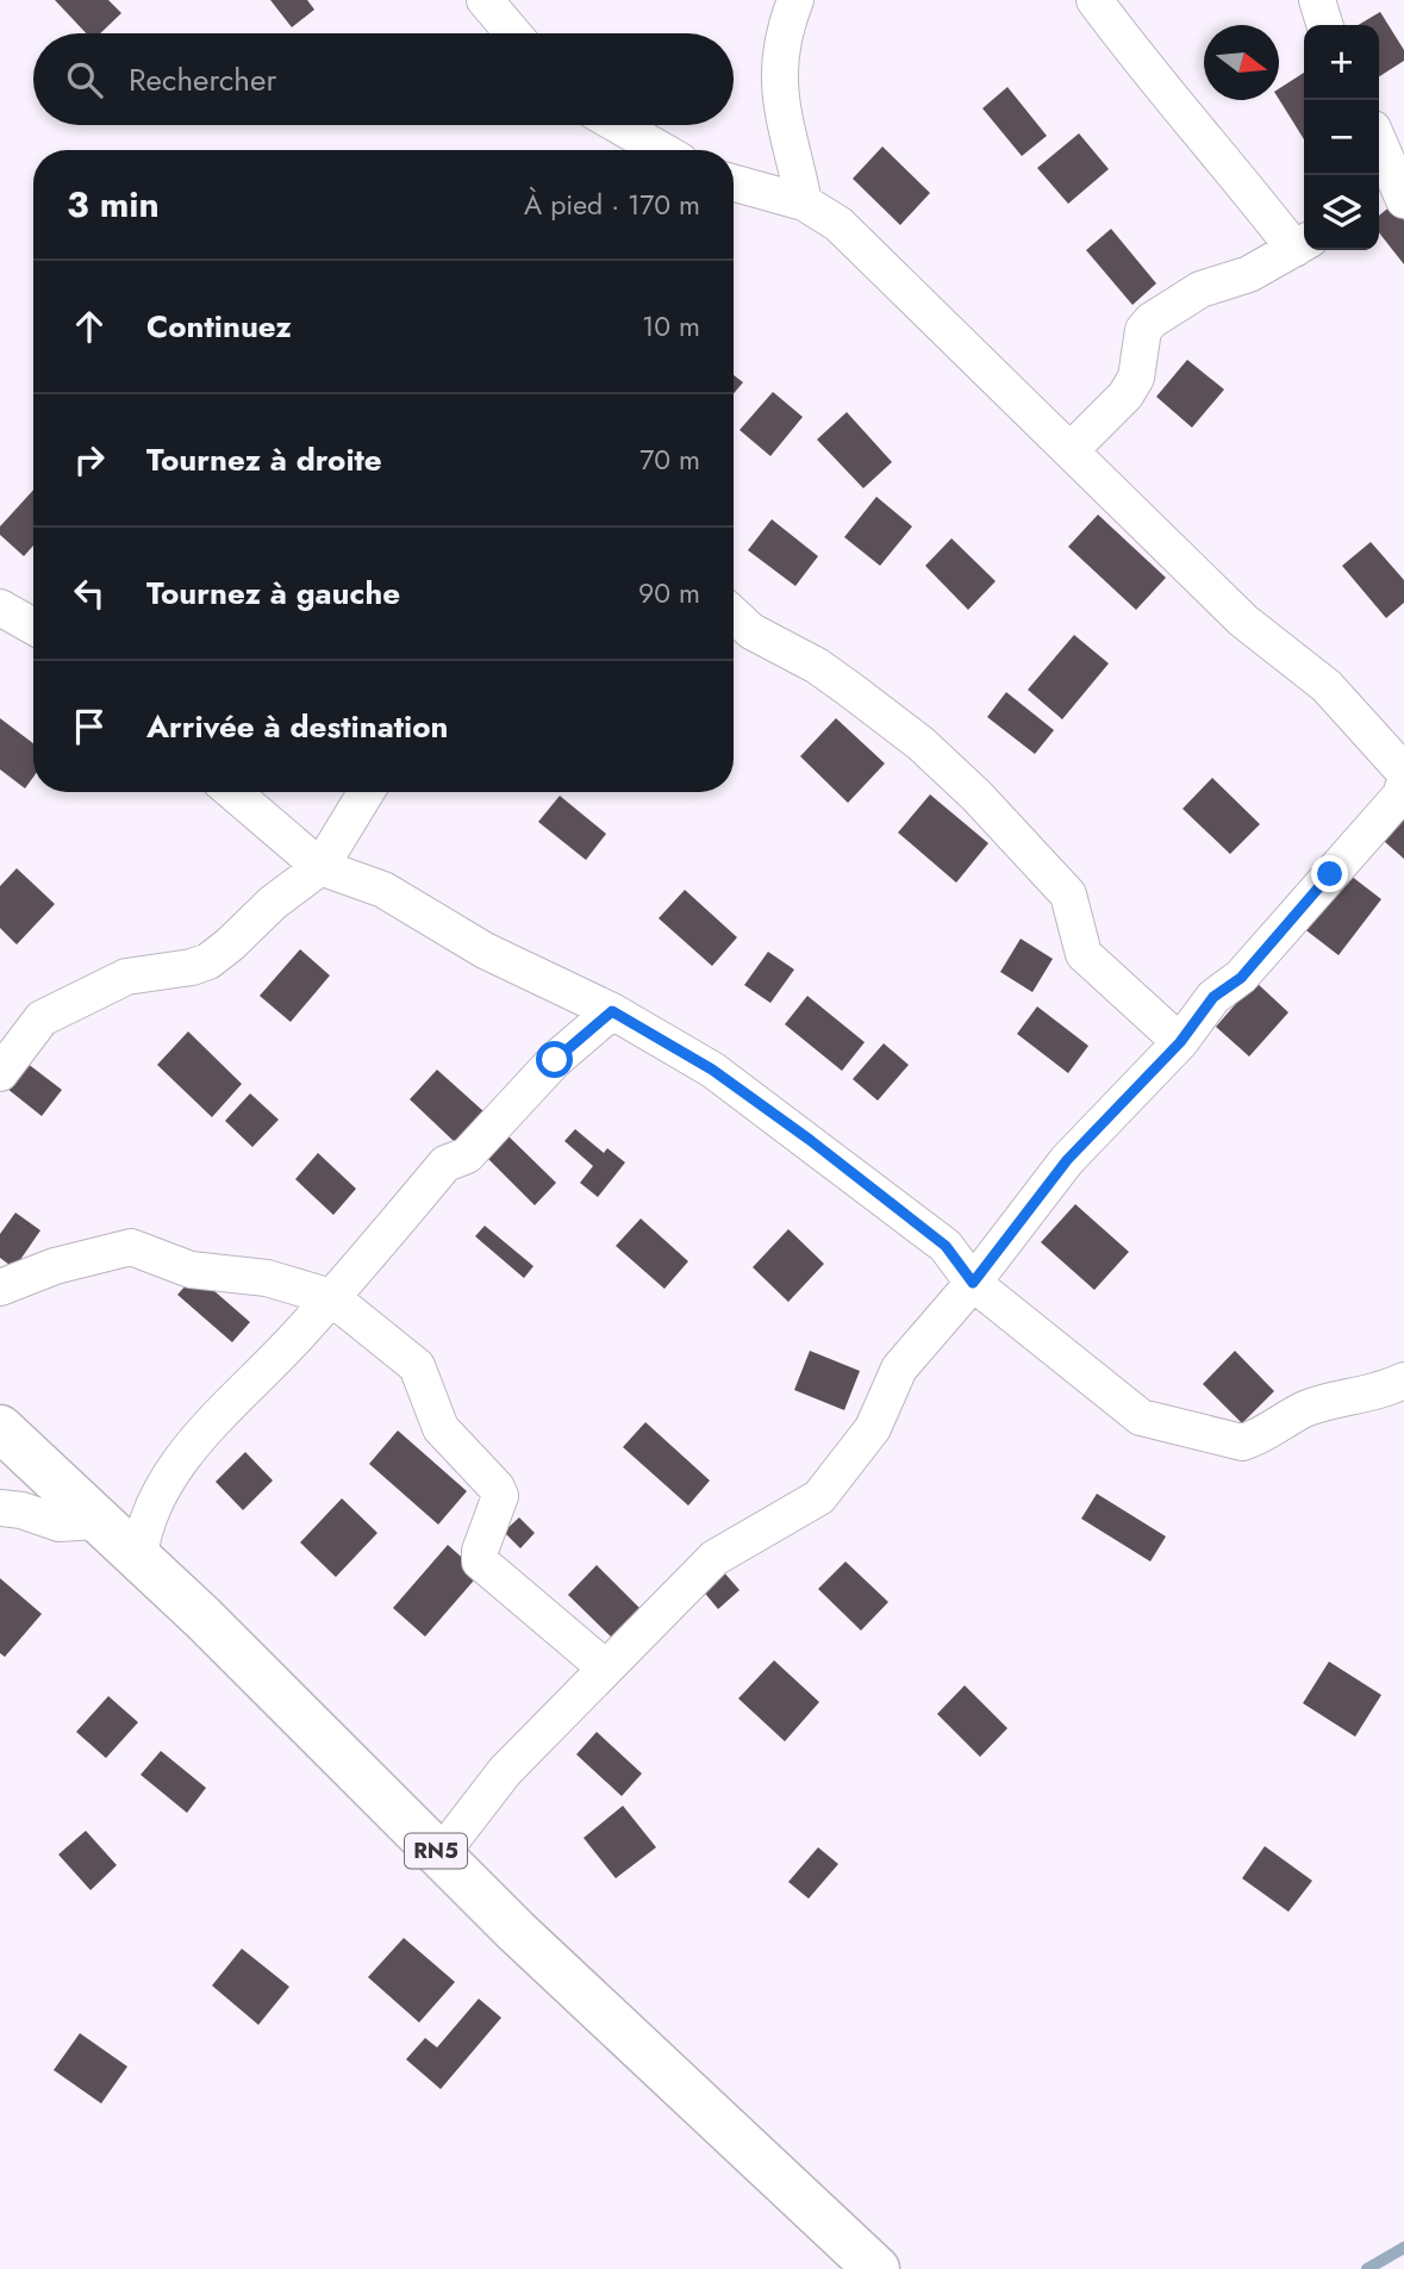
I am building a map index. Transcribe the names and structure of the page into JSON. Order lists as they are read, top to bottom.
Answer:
{
  "streets": {
    "highway": ["RN5"]
  },
  "north": "right",
  "page": {
    "map_buttons": ["+", "−"],
    "search": "Rechercher",
    "heading": ["3 min", "À pied · 170 m"],
    "list": [
      ["Continuez", "10 m"],
      ["Tournez à droite", "70 m"],
      ["Tournez à gauche", "90 m"],
      "Arrivée à destination"
    ]
  }
}
